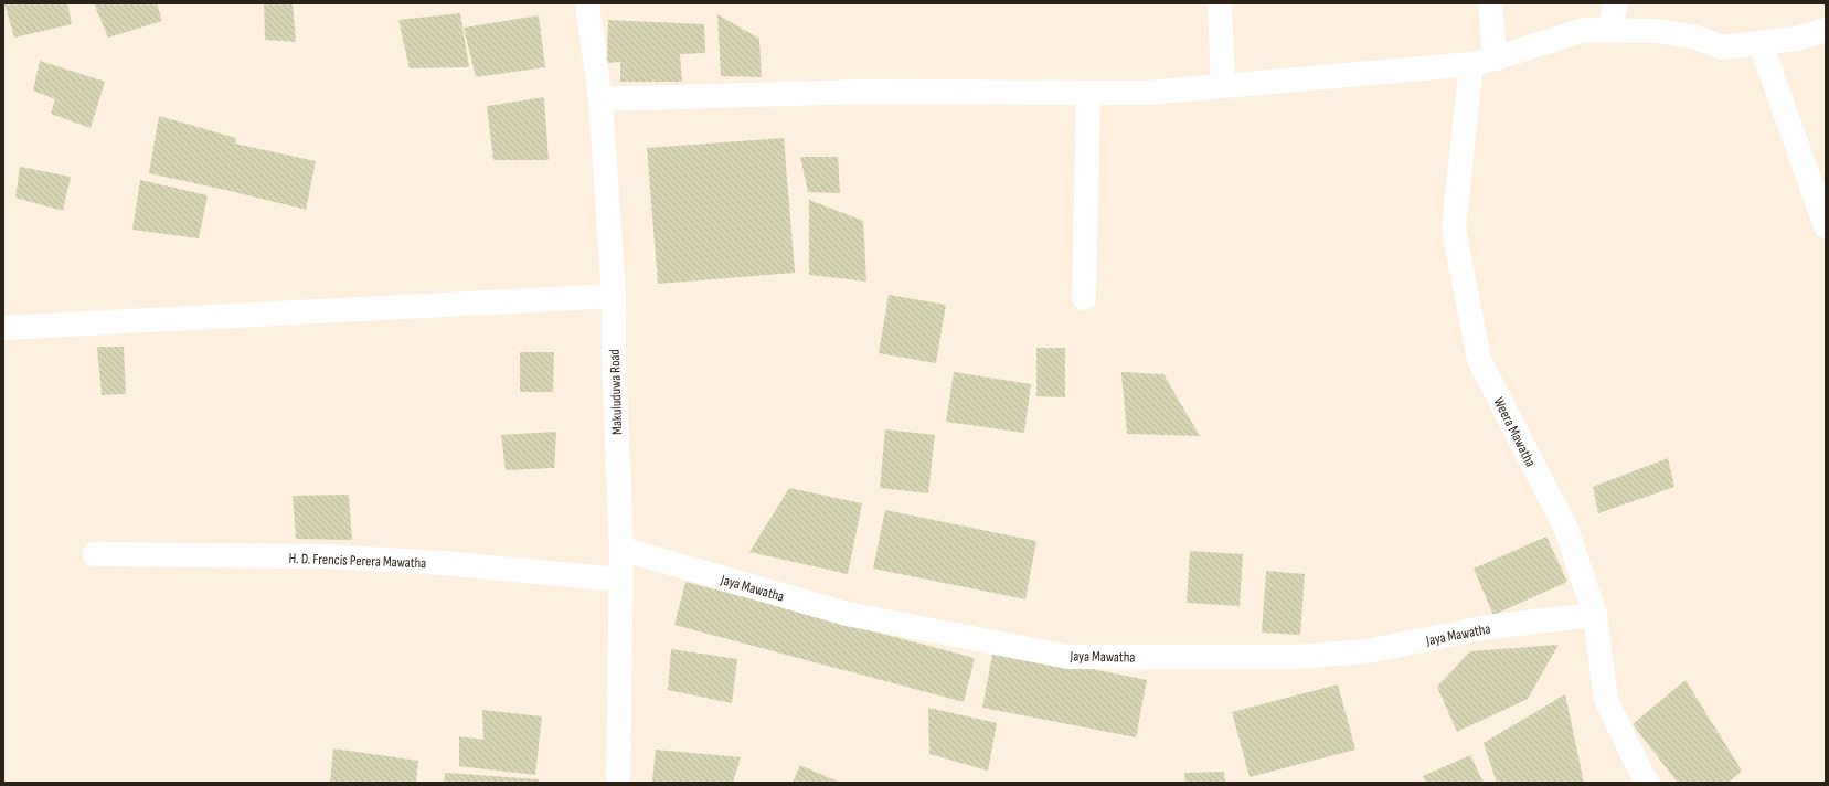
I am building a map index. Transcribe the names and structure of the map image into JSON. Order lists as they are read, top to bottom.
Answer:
{
  "streets": {
    "street": [
      "Makuluduwa Road",
      "Weera Mawatha",
      "H. D. Frencis Perera Mawatha",
      "Jaya Mawatha"
    ]
  },
  "crossings": [
    ["Makuluduwa Road", "H. D. Frencis Perera Mawatha"],
    ["Makuluduwa Road", "Jaya Mawatha"],
    ["Weera Mawatha", "Jaya Mawatha"]
  ]
}
